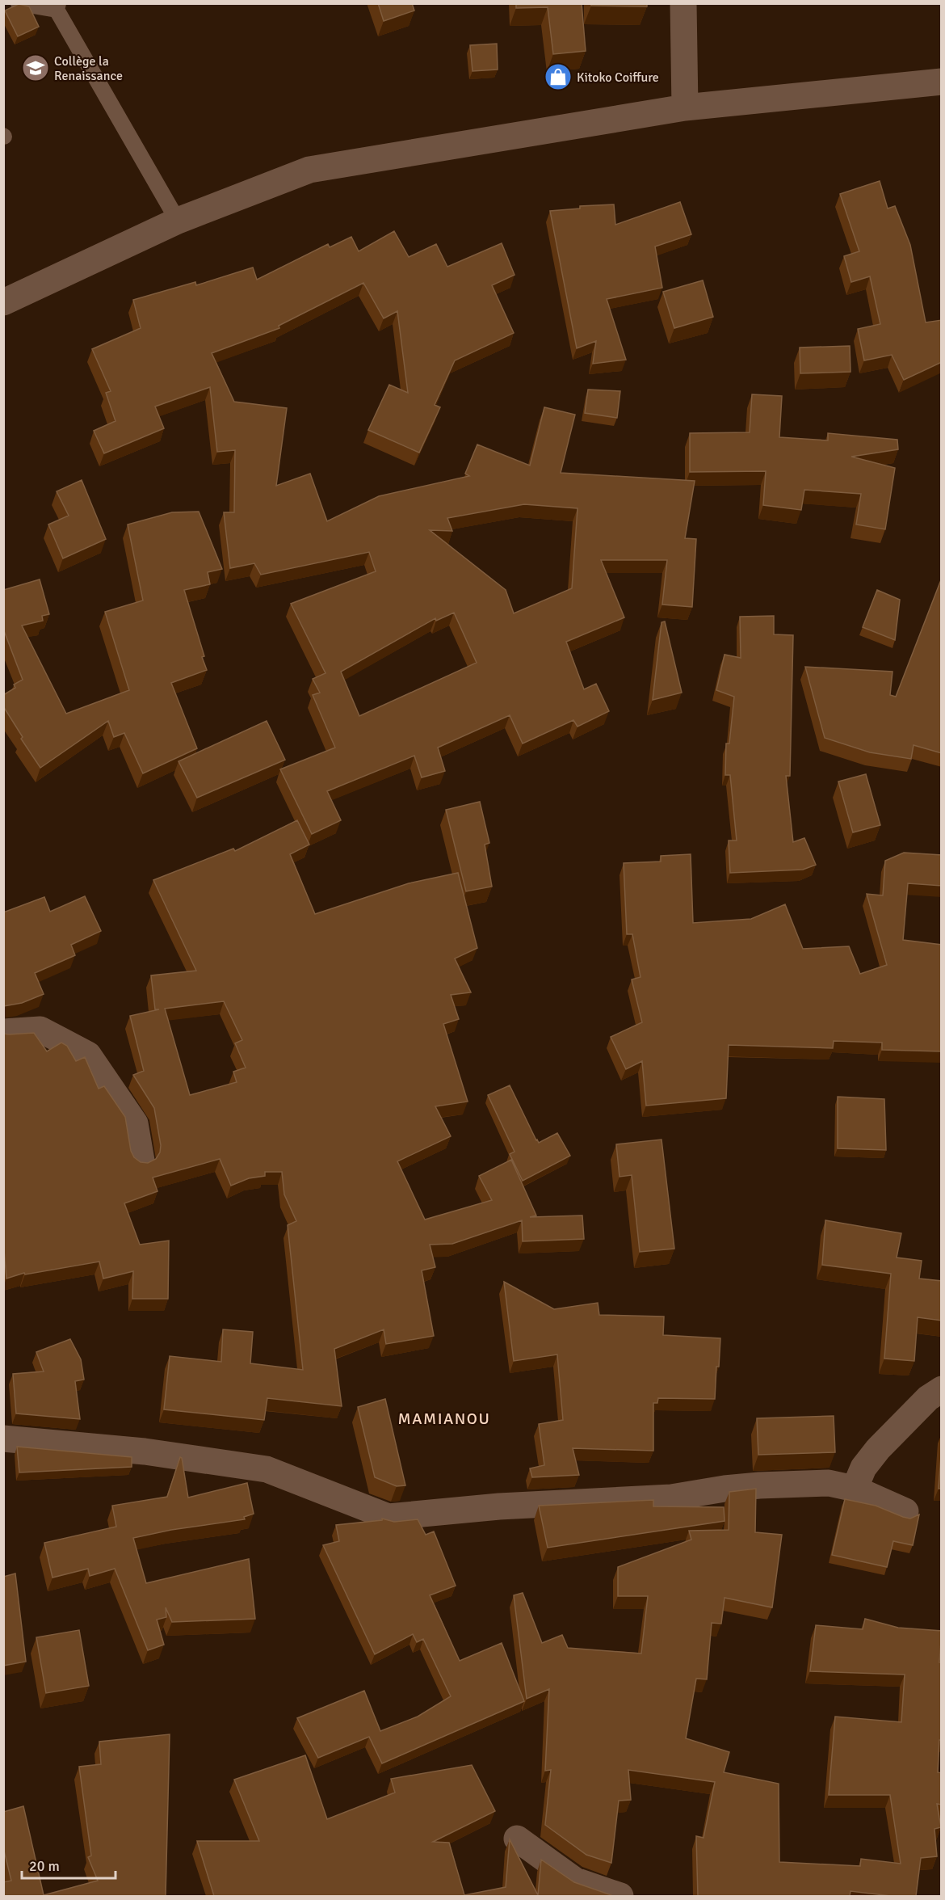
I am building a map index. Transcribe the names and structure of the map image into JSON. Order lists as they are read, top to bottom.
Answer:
{
  "districts": ["MAMIANOU"],
  "places": {
    "school or university": ["Collège la Renaissance"],
    "shop": ["Kitoko Coiffure"]
  },
  "scale_bar": "20 m"
}
